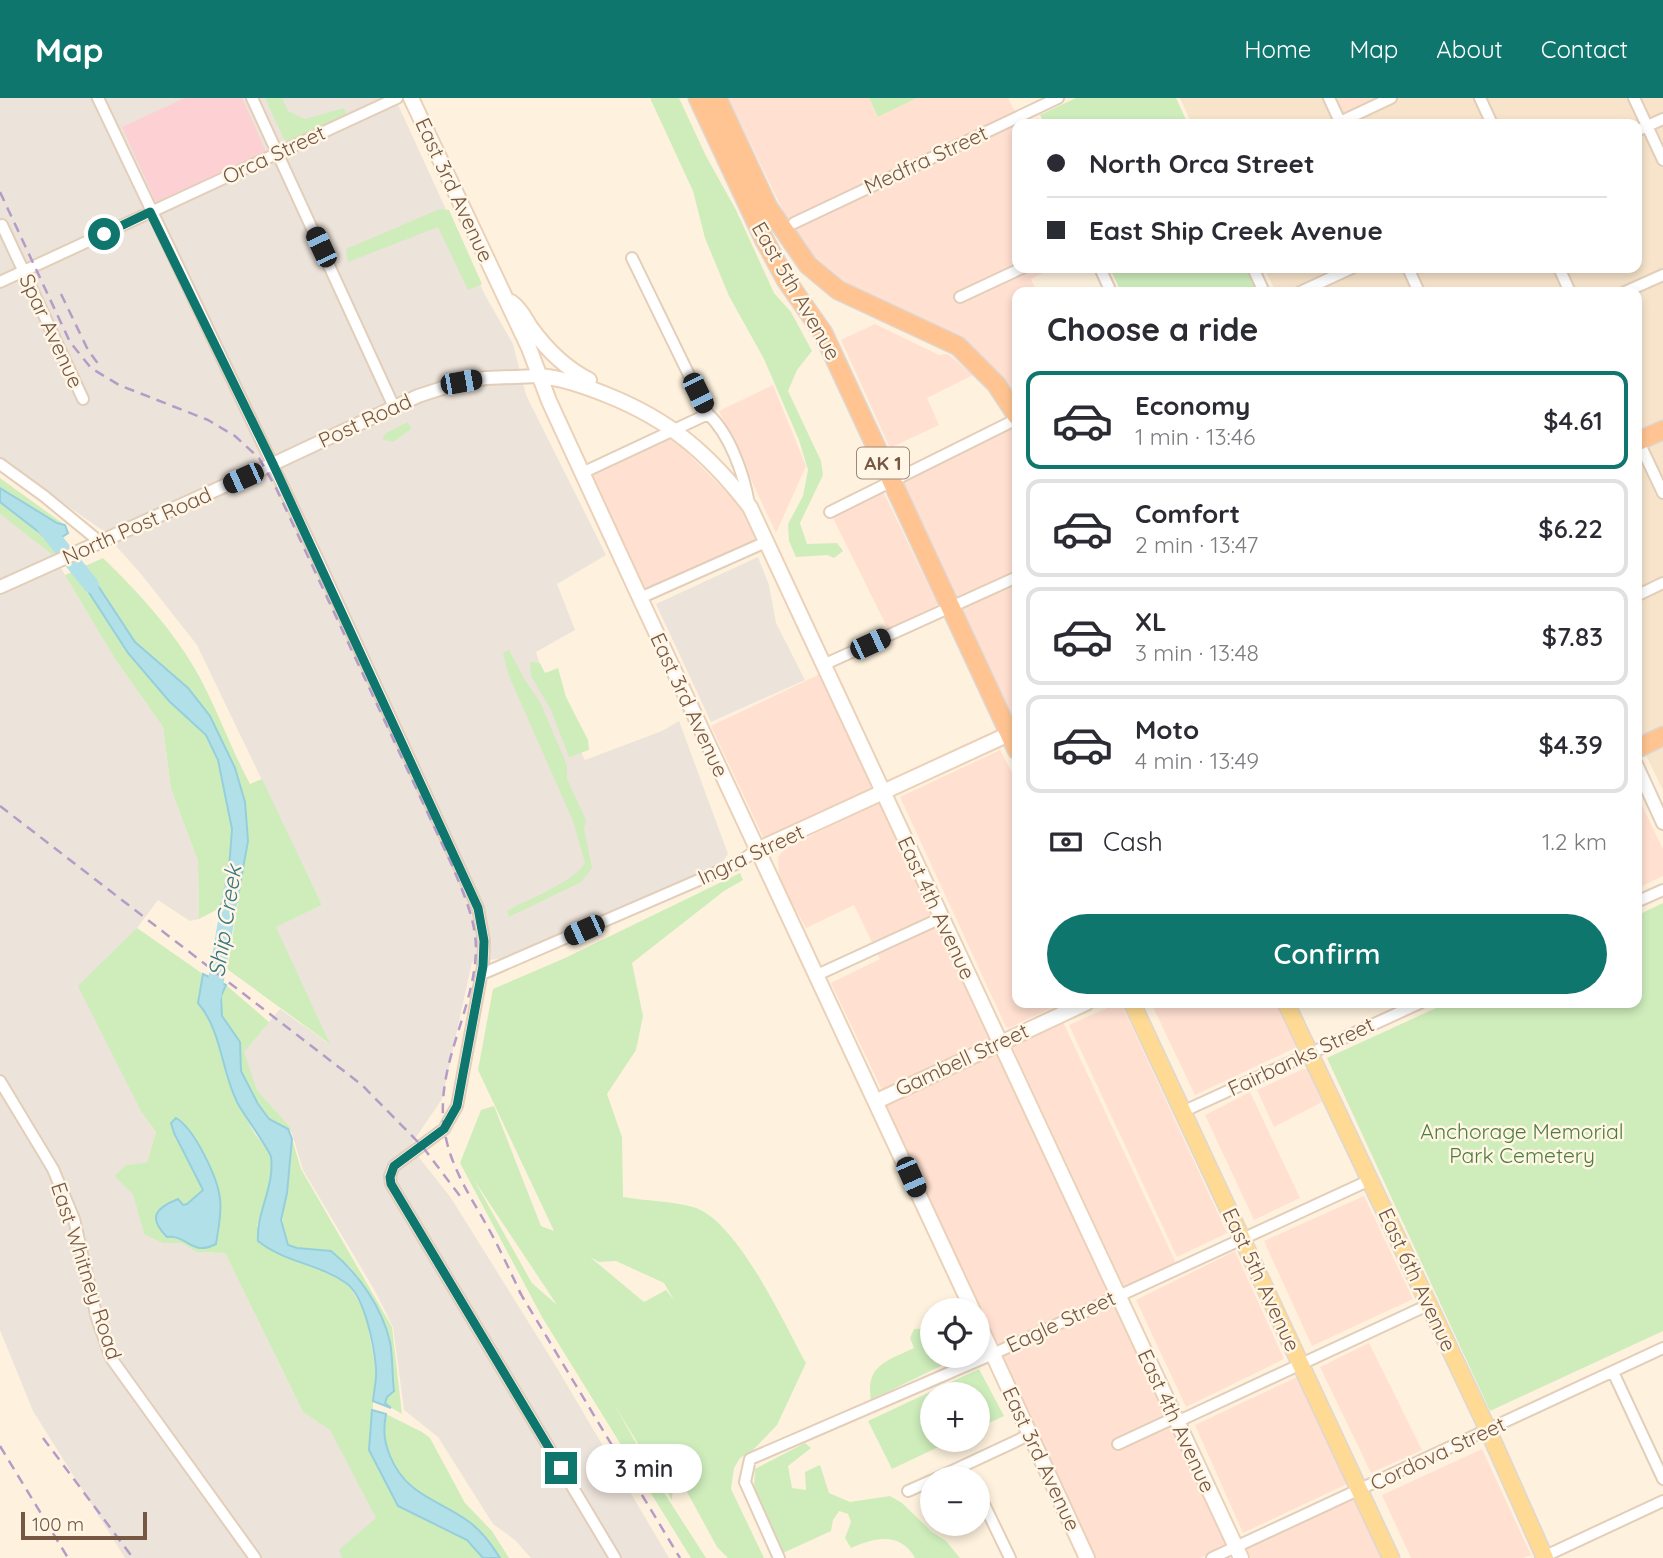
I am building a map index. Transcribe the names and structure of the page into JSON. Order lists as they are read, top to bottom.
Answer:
{
  "streets": {
    "highway": ["East 5th Avenue", "AK 1"],
    "main road": [
      "East 3rd Avenue",
      "Post Road",
      "Ingra Street",
      "East 4th Avenue",
      "Gambell Street",
      "East 6th Avenue"
    ],
    "street": [
      "Orca Street",
      "Medfra Street",
      "Spar Avenue",
      "North Post Road",
      "Fairbanks Street",
      "East Whitney Road",
      "Eagle Street",
      "Cordova Street"
    ]
  },
  "crossings": [
    ["Orca Street", "Spar Avenue"],
    ["East 3rd Avenue", "Post Road"],
    ["East 3rd Avenue", "Ingra Street"],
    ["East 3rd Avenue", "Gambell Street"],
    ["East 3rd Avenue", "Eagle Street"],
    ["East 5th Avenue", "Fairbanks Street"],
    ["East 5th Avenue", "Eagle Street"],
    ["East 5th Avenue", "Cordova Street"],
    ["Post Road", "North Post Road"],
    ["Post Road", "East 4th Avenue"],
    ["Ingra Street", "East 4th Avenue"],
    ["East 4th Avenue", "Gambell Street"],
    ["East 4th Avenue", "Eagle Street"],
    ["East 4th Avenue", "Cordova Street"],
    ["Fairbanks Street", "East 6th Avenue"],
    ["East 6th Avenue", "Eagle Street"],
    ["East 6th Avenue", "Cordova Street"]
  ],
  "water": ["Ship Creek"],
  "parks": ["Anchorage Memorial Park Cemetery"],
  "scale_bar": "100 m",
  "page": {
    "header": "Map",
    "nav": [
      "Home",
      "Map",
      "About",
      "Contact"
    ],
    "banner": ["North Orca Street", "East Ship Creek Avenue"],
    "heading": "Choose a ride",
    "list": [
      {
        "name": "Economy",
        "note": "1 min · 13:46",
        "value": "$4.61"
      },
      {
        "name": "Comfort",
        "note": "2 min · 13:47",
        "value": "$6.22"
      },
      {
        "name": "XL",
        "note": "3 min · 13:48",
        "value": "$7.83"
      },
      {
        "name": "Moto",
        "note": "4 min · 13:49",
        "value": "$4.39"
      }
    ],
    "pay": ["Cash", "1.2 km"],
    "buttons": "Confirm",
    "map_buttons": ["+", "−"],
    "bubble": "3 min",
    "scale": "100 m"
  }
}
